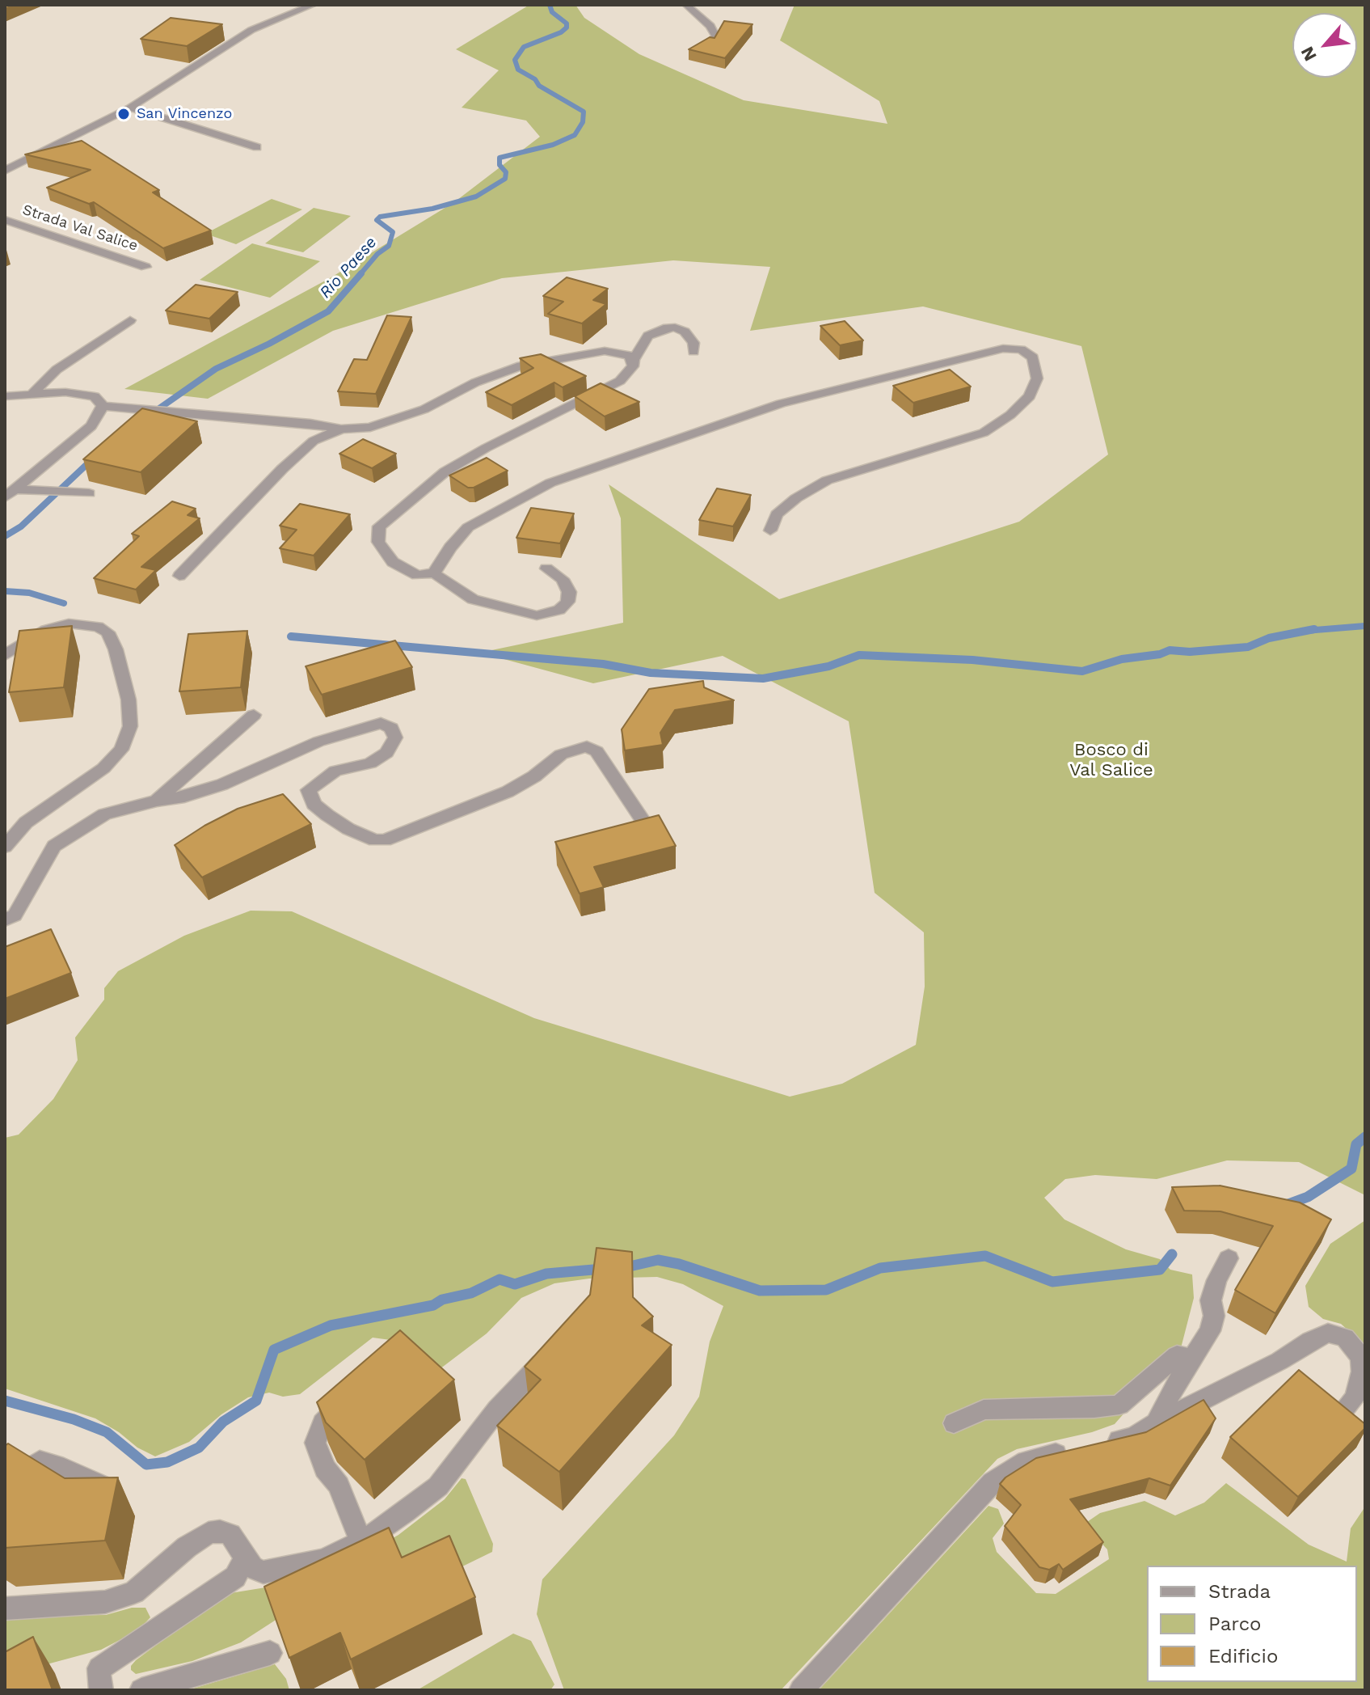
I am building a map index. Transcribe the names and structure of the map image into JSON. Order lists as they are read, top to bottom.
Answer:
{
  "streets": {
    "street": ["Strada Val Salice"]
  },
  "water": ["Rio Paese"],
  "parks": ["Bosco di Val Salice"],
  "places": ["San Vincenzo"],
  "legend": ["Strada", "Parco", "Edificio"],
  "north": "bottom left"
}
